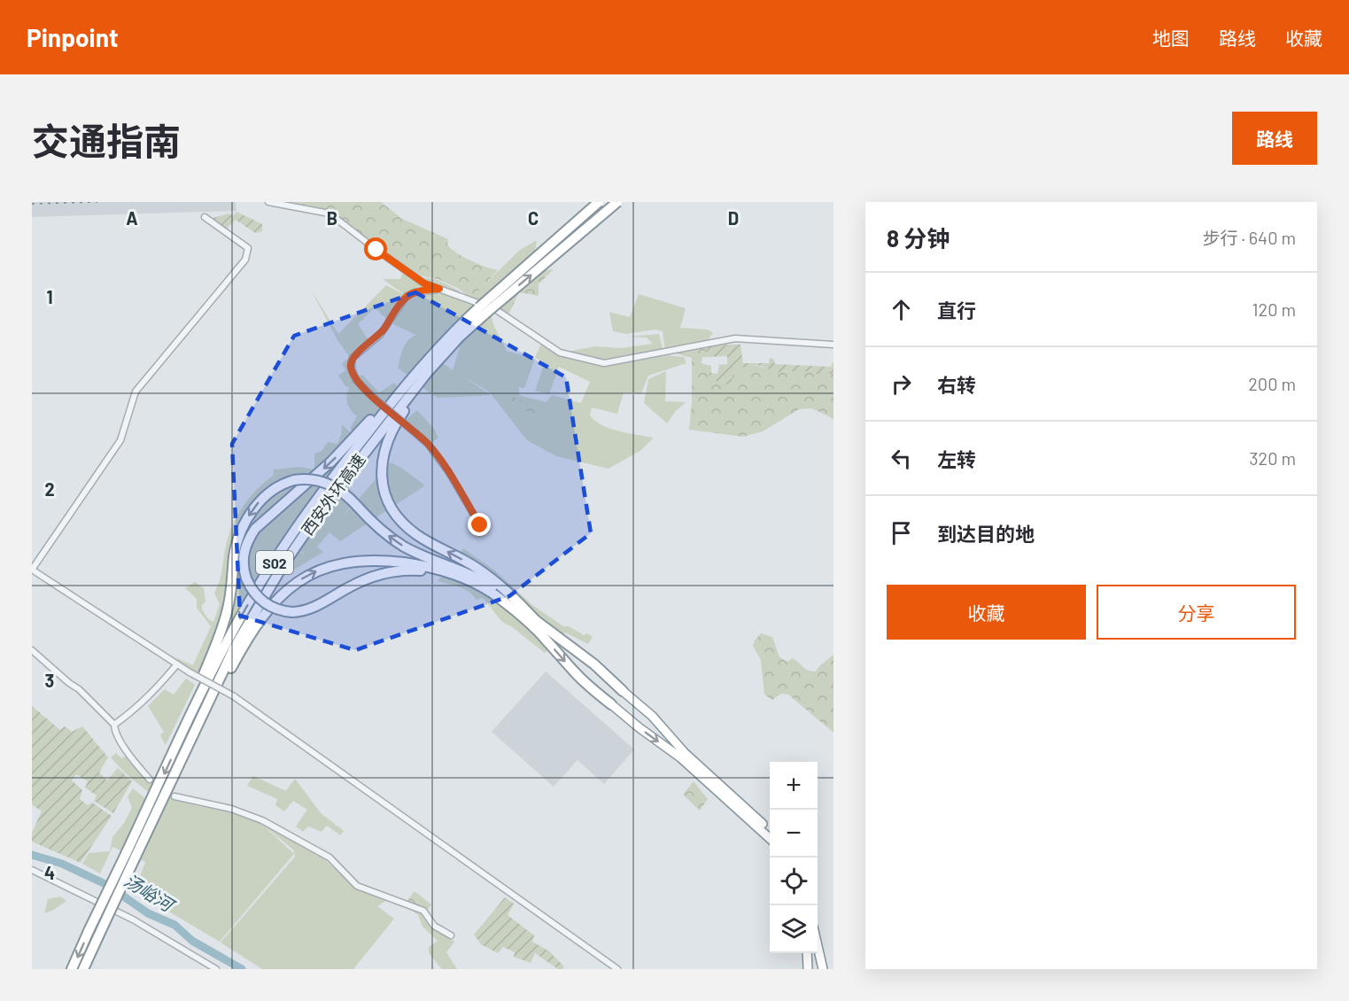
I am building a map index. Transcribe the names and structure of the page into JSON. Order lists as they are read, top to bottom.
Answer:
{
  "streets": {
    "highway": ["西安外环高速", "S02"]
  },
  "water": ["汤峪河"],
  "page": {
    "header": "Pinpoint",
    "nav": ["地图", "路线", "收藏"],
    "title": "交通指南",
    "buttons": [
      "路线",
      ["收藏", "分享"]
    ],
    "heading": ["8 分钟", "步行 · 640 m"],
    "list": [
      ["直行", "120 m"],
      ["右转", "200 m"],
      ["左转", "320 m"],
      "到达目的地"
    ],
    "map_buttons": ["+", "−"]
  },
  "grid": {
    "columns": [
      "A",
      "B",
      "C",
      "D"
    ],
    "rows": [
      "1",
      "2",
      "3",
      "4"
    ]
  }
}
